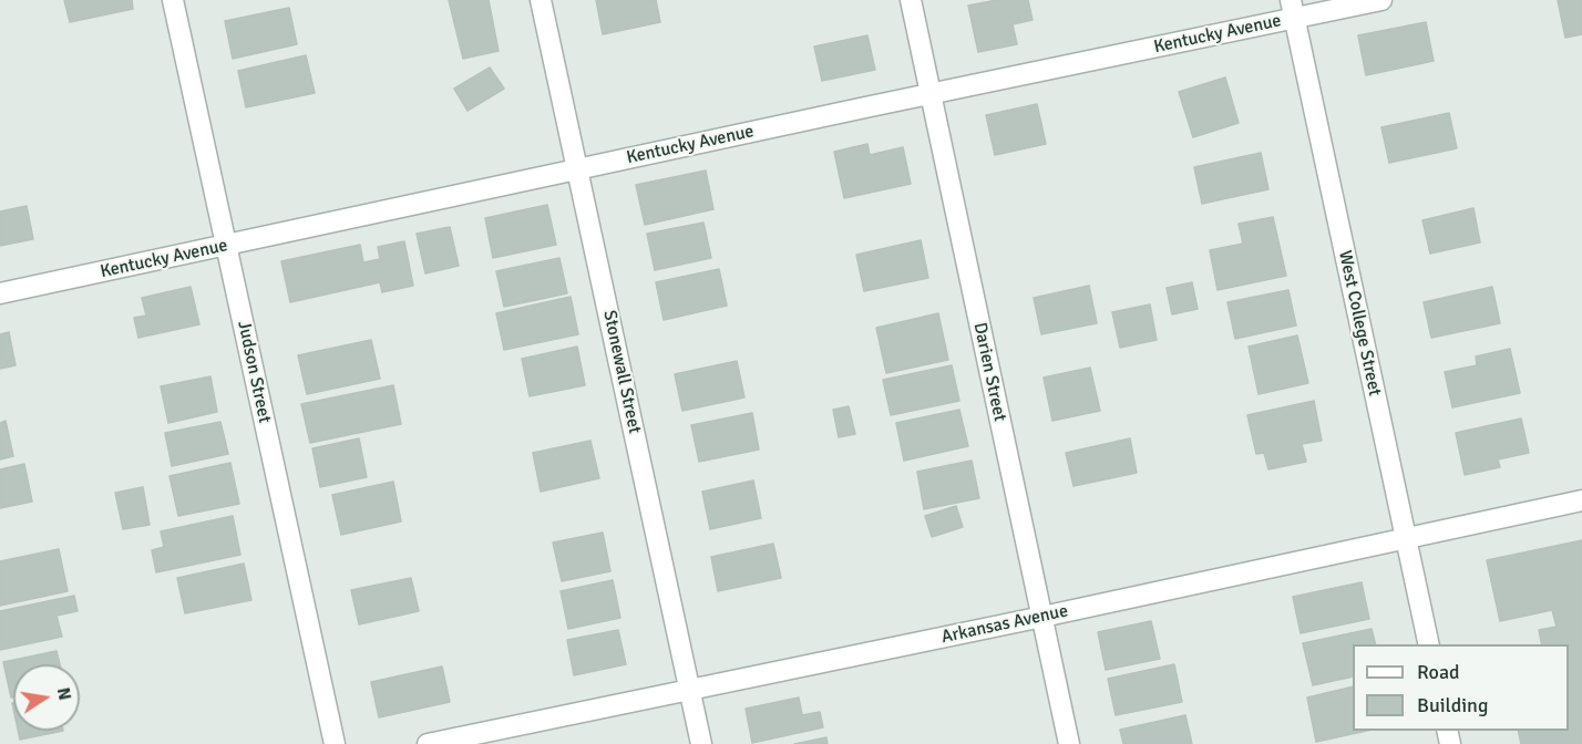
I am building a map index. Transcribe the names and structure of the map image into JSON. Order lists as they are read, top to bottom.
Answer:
{
  "streets": {
    "street": [
      "Kentucky Avenue",
      "West College Street",
      "Judson Street",
      "Stonewall Street",
      "Darien Street",
      "Arkansas Avenue"
    ]
  },
  "crossings": [
    ["Kentucky Avenue", "West College Street"],
    ["Kentucky Avenue", "Judson Street"],
    ["Kentucky Avenue", "Stonewall Street"],
    ["Kentucky Avenue", "Darien Street"],
    ["West College Street", "Arkansas Avenue"],
    ["Stonewall Street", "Arkansas Avenue"],
    ["Darien Street", "Arkansas Avenue"]
  ],
  "legend": ["Road", "Building"],
  "north": "right"
}
